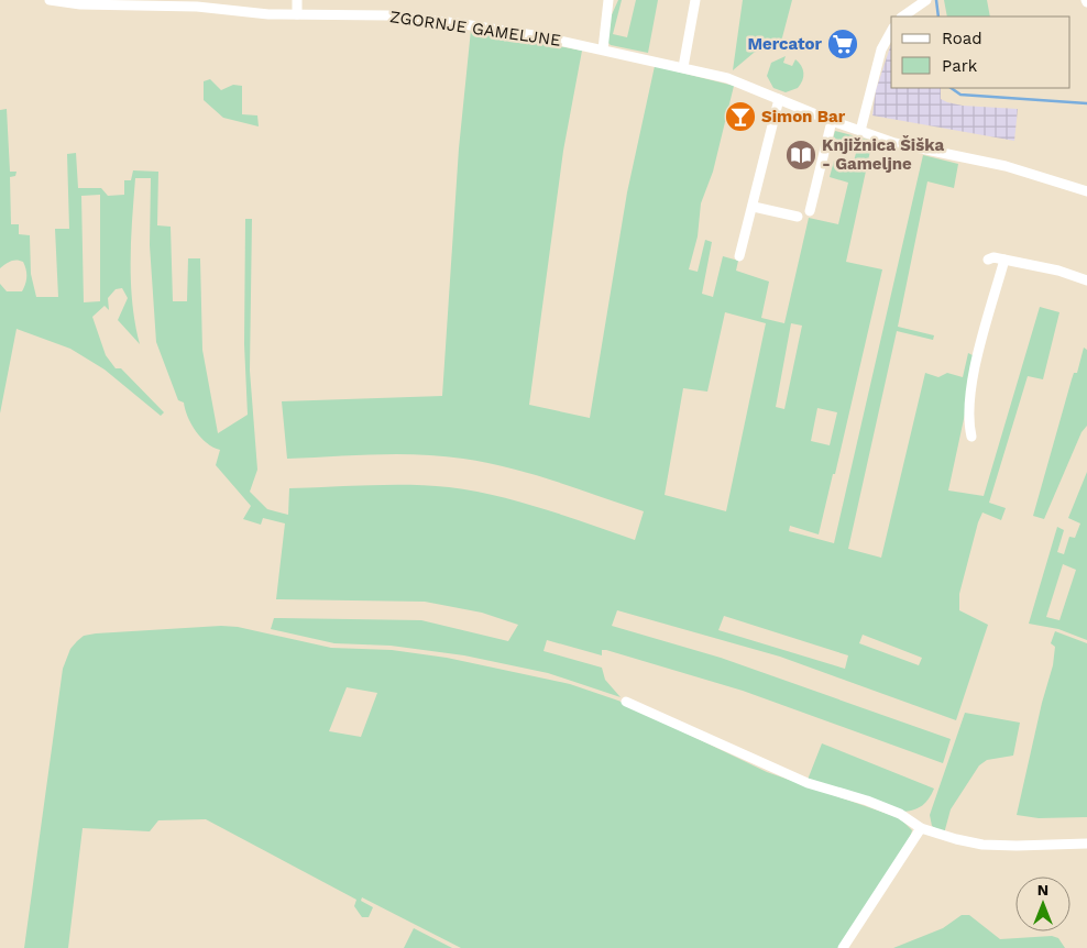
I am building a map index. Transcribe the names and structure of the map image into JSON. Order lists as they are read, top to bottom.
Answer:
{
  "streets": {
    "street": ["ZGORNJE GAMELJNE"]
  },
  "places": {
    "supermarket": ["Mercator"],
    "bar": ["Simon Bar"],
    "library": ["Knjižnica Šiška - Gameljne"]
  },
  "legend": ["Road", "Park"],
  "north": "top"
}
